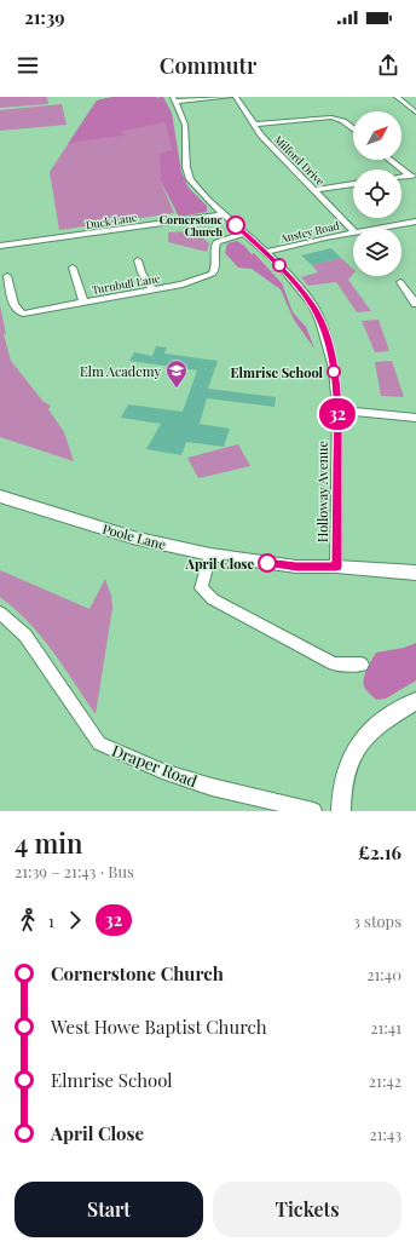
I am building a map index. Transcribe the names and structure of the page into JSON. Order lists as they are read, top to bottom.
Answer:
{
  "streets": {
    "street": [
      "Milford Drive",
      "Duck Lane",
      "Anstey Road",
      "Turnbull Lane",
      "Holloway Avenue",
      "Poole Lane",
      "Draper Road"
    ]
  },
  "crossings": [
    ["Duck Lane", "Holloway Avenue"],
    ["Anstey Road", "Holloway Avenue"],
    ["Turnbull Lane", "Holloway Avenue"],
    ["Holloway Avenue", "Poole Lane"]
  ],
  "places": {
    "other": ["Cornerstone Church", "Elmrise School", "April Close"],
    "school or university": ["Elm Academy"]
  },
  "lines": ["bus line 32"],
  "north": "top right",
  "page": {
    "status": "21:39",
    "header": "Commutr",
    "on_map": "32",
    "heading": ["4 min", "21:39 – 21:43 · Bus", "£2.16"],
    "legs": ["1", "32", "3 stops"],
    "list": [
      {
        "name": "Cornerstone Church",
        "value": "21:40"
      },
      {
        "name": "West Howe Baptist Church",
        "value": "21:41"
      },
      {
        "name": "Elmrise School",
        "value": "21:42"
      },
      {
        "name": "April Close",
        "value": "21:43"
      }
    ],
    "buttons": ["Start", "Tickets"]
  }
}
